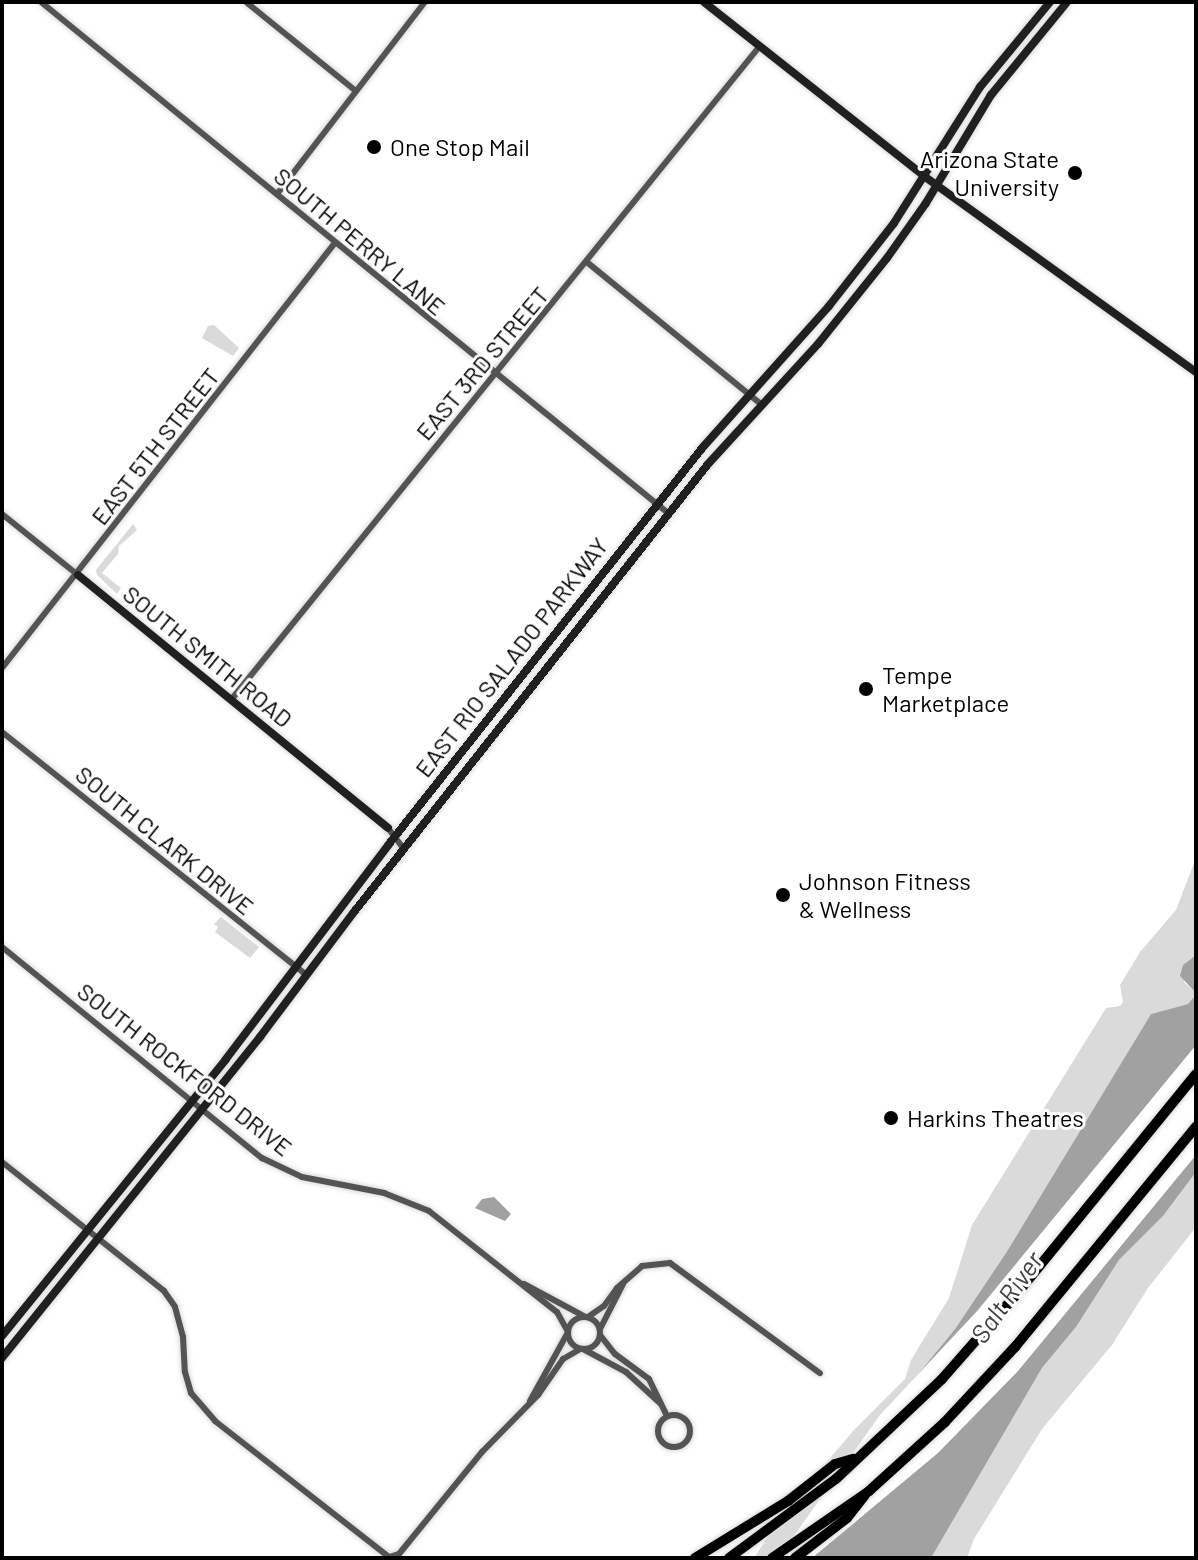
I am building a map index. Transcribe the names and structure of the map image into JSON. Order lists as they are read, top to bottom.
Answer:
{
  "streets": {
    "main road": ["SOUTH SMITH ROAD", "EAST RIO SALADO PARKWAY"],
    "street": [
      "SOUTH PERRY LANE",
      "EAST 3RD STREET",
      "EAST 5TH STREET",
      "SOUTH CLARK DRIVE",
      "SOUTH ROCKFORD DRIVE"
    ]
  },
  "crossings": [
    ["SOUTH PERRY LANE", "EAST 3RD STREET"],
    ["SOUTH PERRY LANE", "EAST 5TH STREET"],
    ["SOUTH PERRY LANE", "EAST RIO SALADO PARKWAY"],
    ["EAST 3RD STREET", "SOUTH SMITH ROAD"],
    ["EAST 5TH STREET", "SOUTH SMITH ROAD"],
    ["SOUTH SMITH ROAD", "EAST RIO SALADO PARKWAY"],
    ["EAST RIO SALADO PARKWAY", "SOUTH CLARK DRIVE"],
    ["EAST RIO SALADO PARKWAY", "SOUTH ROCKFORD DRIVE"]
  ],
  "water": ["Salt River"],
  "places": [
    "One Stop Mail",
    "Arizona State University",
    "Tempe Marketplace",
    "Johnson Fitness & Wellness",
    "Harkins Theatres"
  ]
}
